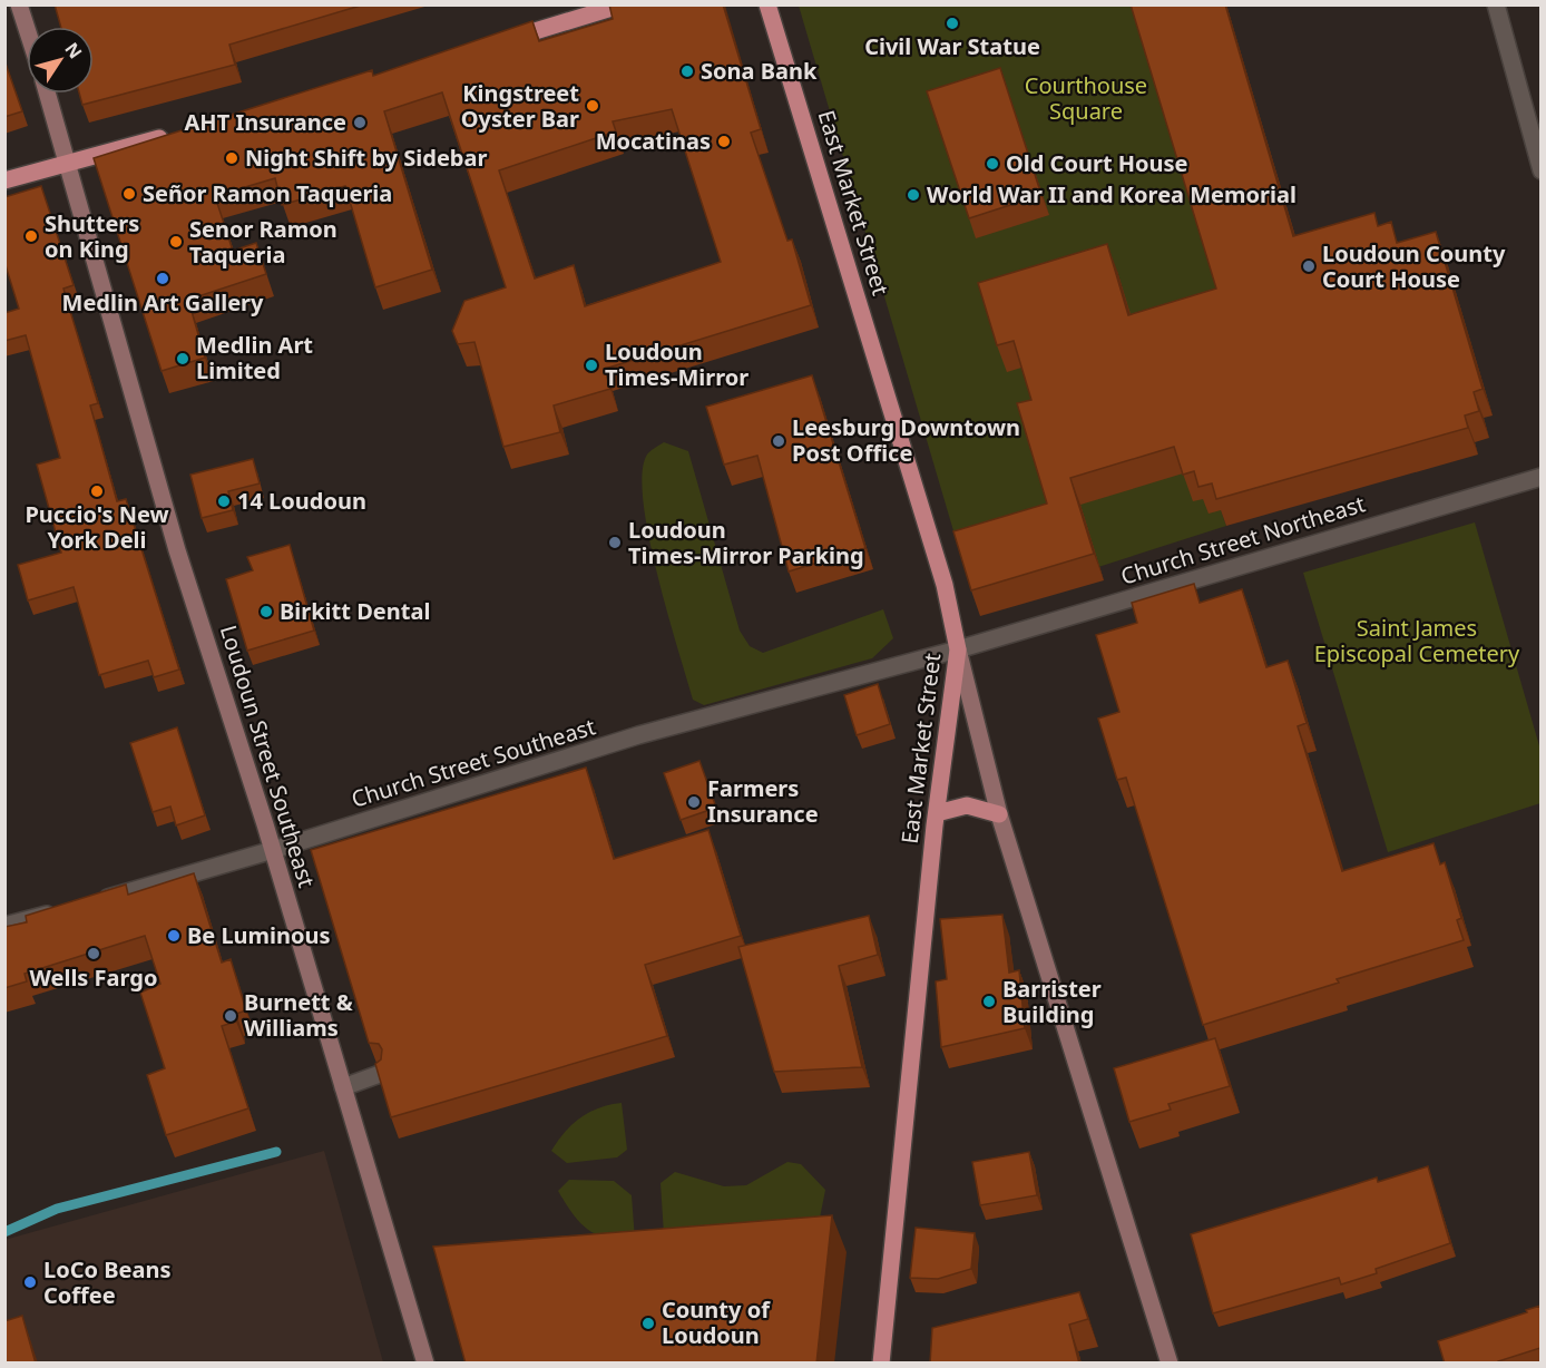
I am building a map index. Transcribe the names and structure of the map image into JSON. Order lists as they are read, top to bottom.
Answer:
{
  "streets": {
    "main road": ["East Market Street", "Loudoun Street Southeast"],
    "street": ["Church Street Northeast", "Church Street Southeast"]
  },
  "crossings": [
    ["East Market Street", "Church Street Northeast"],
    ["East Market Street", "Church Street Southeast"],
    ["Church Street Northeast", "Church Street Southeast"],
    ["Loudoun Street Southeast", "Church Street Southeast"]
  ],
  "parks": ["Courthouse Square", "Saint James Episcopal Cemetery"],
  "places": [
    "Civil War Statue",
    "Sona Bank",
    "Kingstreet Oyster Bar",
    "AHT Insurance",
    "Mocatinas",
    "Night Shift by Sidebar",
    "Old Court House",
    "Señor Ramon Taqueria",
    "World War II and Korea Memorial",
    "Shutters on King",
    "Senor Ramon Taqueria",
    "Loudoun County Court House",
    "Medlin Art Gallery",
    "Medlin Art Limited",
    "Loudoun Times-Mirror",
    "Leesburg Downtown Post Office",
    "Puccio's New York Deli",
    "14 Loudoun",
    "Loudoun Times-Mirror Parking",
    "Birkitt Dental",
    "Farmers Insurance",
    "Be Luminous",
    "Wells Fargo",
    "Barrister Building",
    "Burnett & Williams",
    "LoCo Beans Coffee",
    "County of Loudoun"
  ],
  "north": "top right"
}
